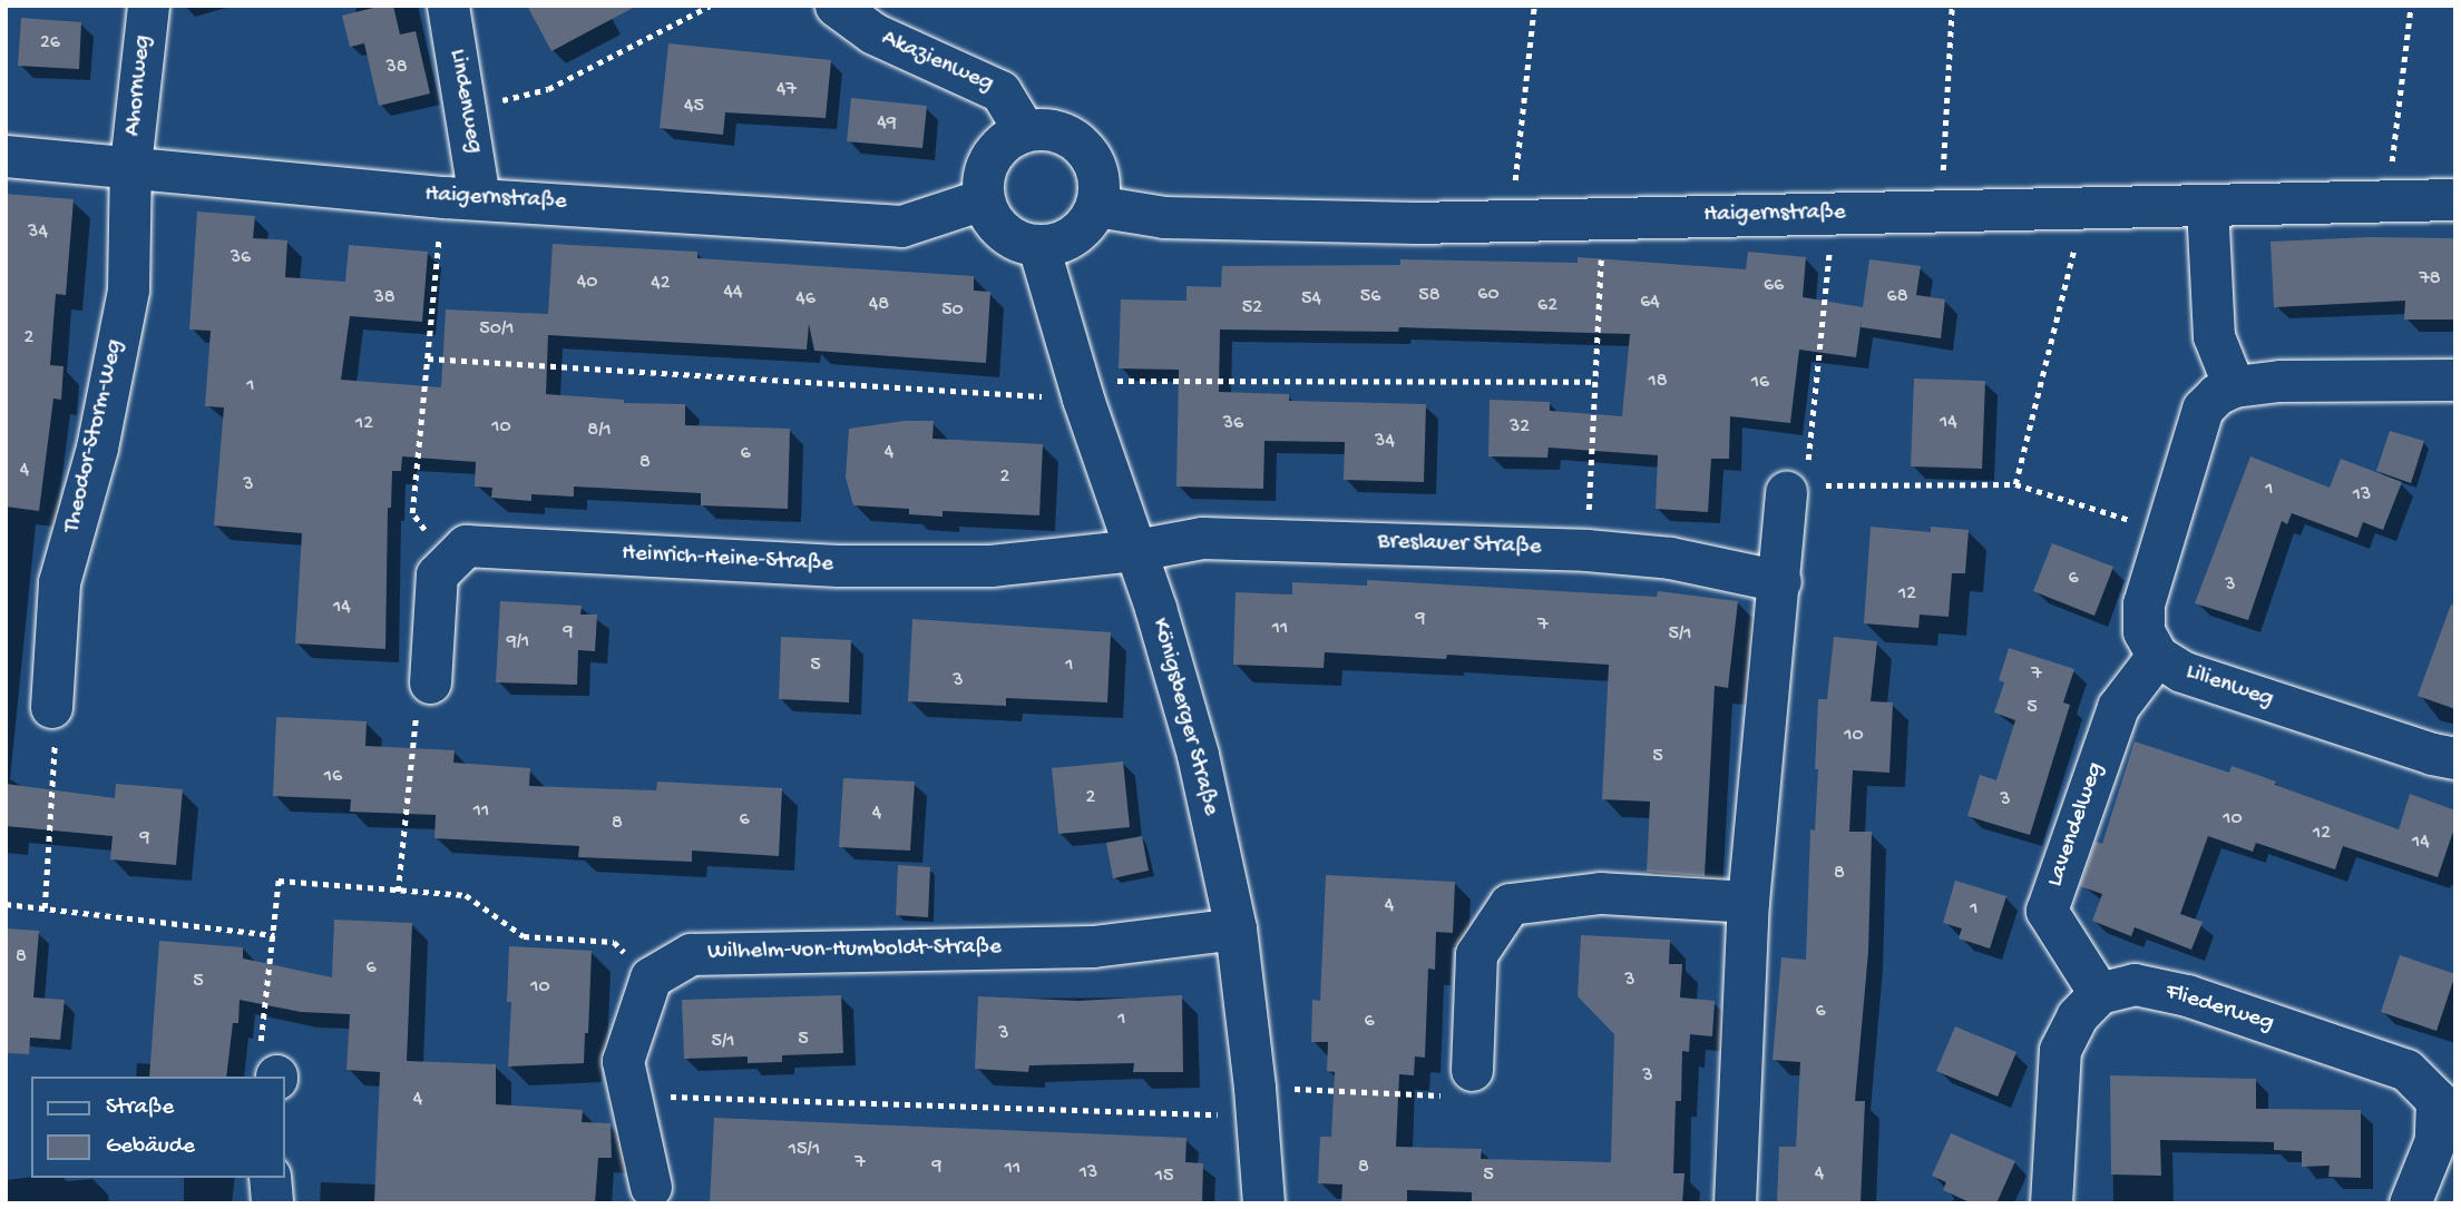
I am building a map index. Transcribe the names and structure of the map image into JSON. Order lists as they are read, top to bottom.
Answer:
{
  "streets": {
    "street": [
      "Akazienweg",
      "Ahornweg",
      "Lindenweg",
      "Haigernstraße",
      "Theodor-Storm-Weg",
      "Breslauer Straße",
      "Heinrich-Heine-Straße",
      "Lilienweg",
      "Königsberger Straße",
      "Lavendelweg",
      "Wilhelm-von-Humboldt-Straße",
      "Fliederweg"
    ]
  },
  "crossings": [
    ["Akazienweg", "Haigernstraße"],
    ["Akazienweg", "Königsberger Straße"],
    ["Ahornweg", "Haigernstraße"],
    ["Ahornweg", "Theodor-Storm-Weg"],
    ["Lindenweg", "Haigernstraße"],
    ["Haigernstraße", "Theodor-Storm-Weg"],
    ["Haigernstraße", "Königsberger Straße"],
    ["Breslauer Straße", "Heinrich-Heine-Straße"],
    ["Breslauer Straße", "Königsberger Straße"],
    ["Heinrich-Heine-Straße", "Königsberger Straße"],
    ["Lilienweg", "Lavendelweg"],
    ["Königsberger Straße", "Wilhelm-von-Humboldt-Straße"],
    ["Lavendelweg", "Fliederweg"]
  ],
  "house_numbers": [
    "26",
    "38",
    "47",
    "45",
    "49",
    "34",
    "36",
    "78",
    "40",
    "42",
    "66",
    "44",
    "60",
    "58",
    "56",
    "68",
    "38",
    "46",
    "54",
    "64",
    "48",
    "62",
    "52",
    "50",
    "50/1",
    "2",
    "18",
    "16",
    "1",
    "14",
    "12",
    "36",
    "10",
    "32",
    "8/1",
    "34",
    "4",
    "6",
    "8",
    "4",
    "2",
    "3",
    "1",
    "13",
    "6",
    "3",
    "12",
    "14",
    "9",
    "7",
    "11",
    "9",
    "5/1",
    "9/1",
    "5",
    "1",
    "7",
    "3",
    "5",
    "10",
    "5",
    "16",
    "2",
    "3",
    "11",
    "4",
    "10",
    "6",
    "8",
    "12",
    "9",
    "14",
    "8",
    "4",
    "1",
    "8",
    "6",
    "3",
    "5",
    "10",
    "6",
    "1",
    "6",
    "3",
    "5",
    "5/1",
    "3",
    "4",
    "15/1",
    "7",
    "9",
    "8",
    "11",
    "13",
    "4",
    "5",
    "15"
  ],
  "legend": ["Straße", "Gebäude"]
}
